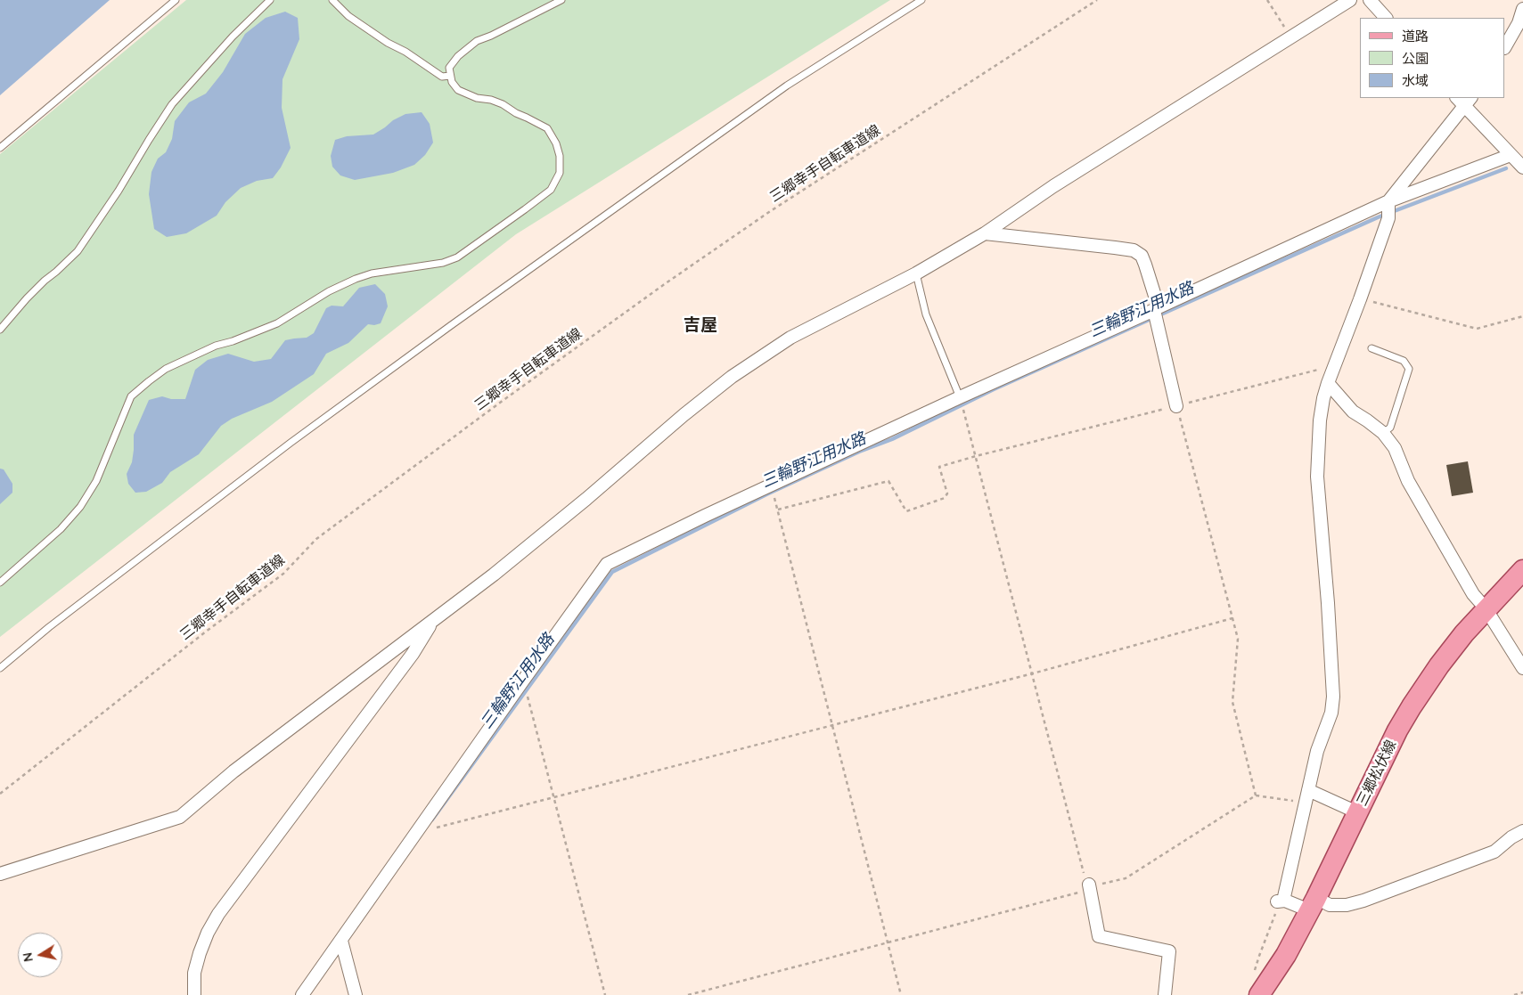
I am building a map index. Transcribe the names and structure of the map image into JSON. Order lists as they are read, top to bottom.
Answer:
{
  "streets": {
    "main road": ["三郷松伏線"],
    "path": ["三郷幸手自転車道線"]
  },
  "districts": ["吉屋"],
  "water": ["三輪野江用水路"],
  "legend": ["道路", "公園", "水域"],
  "north": "left"
}
